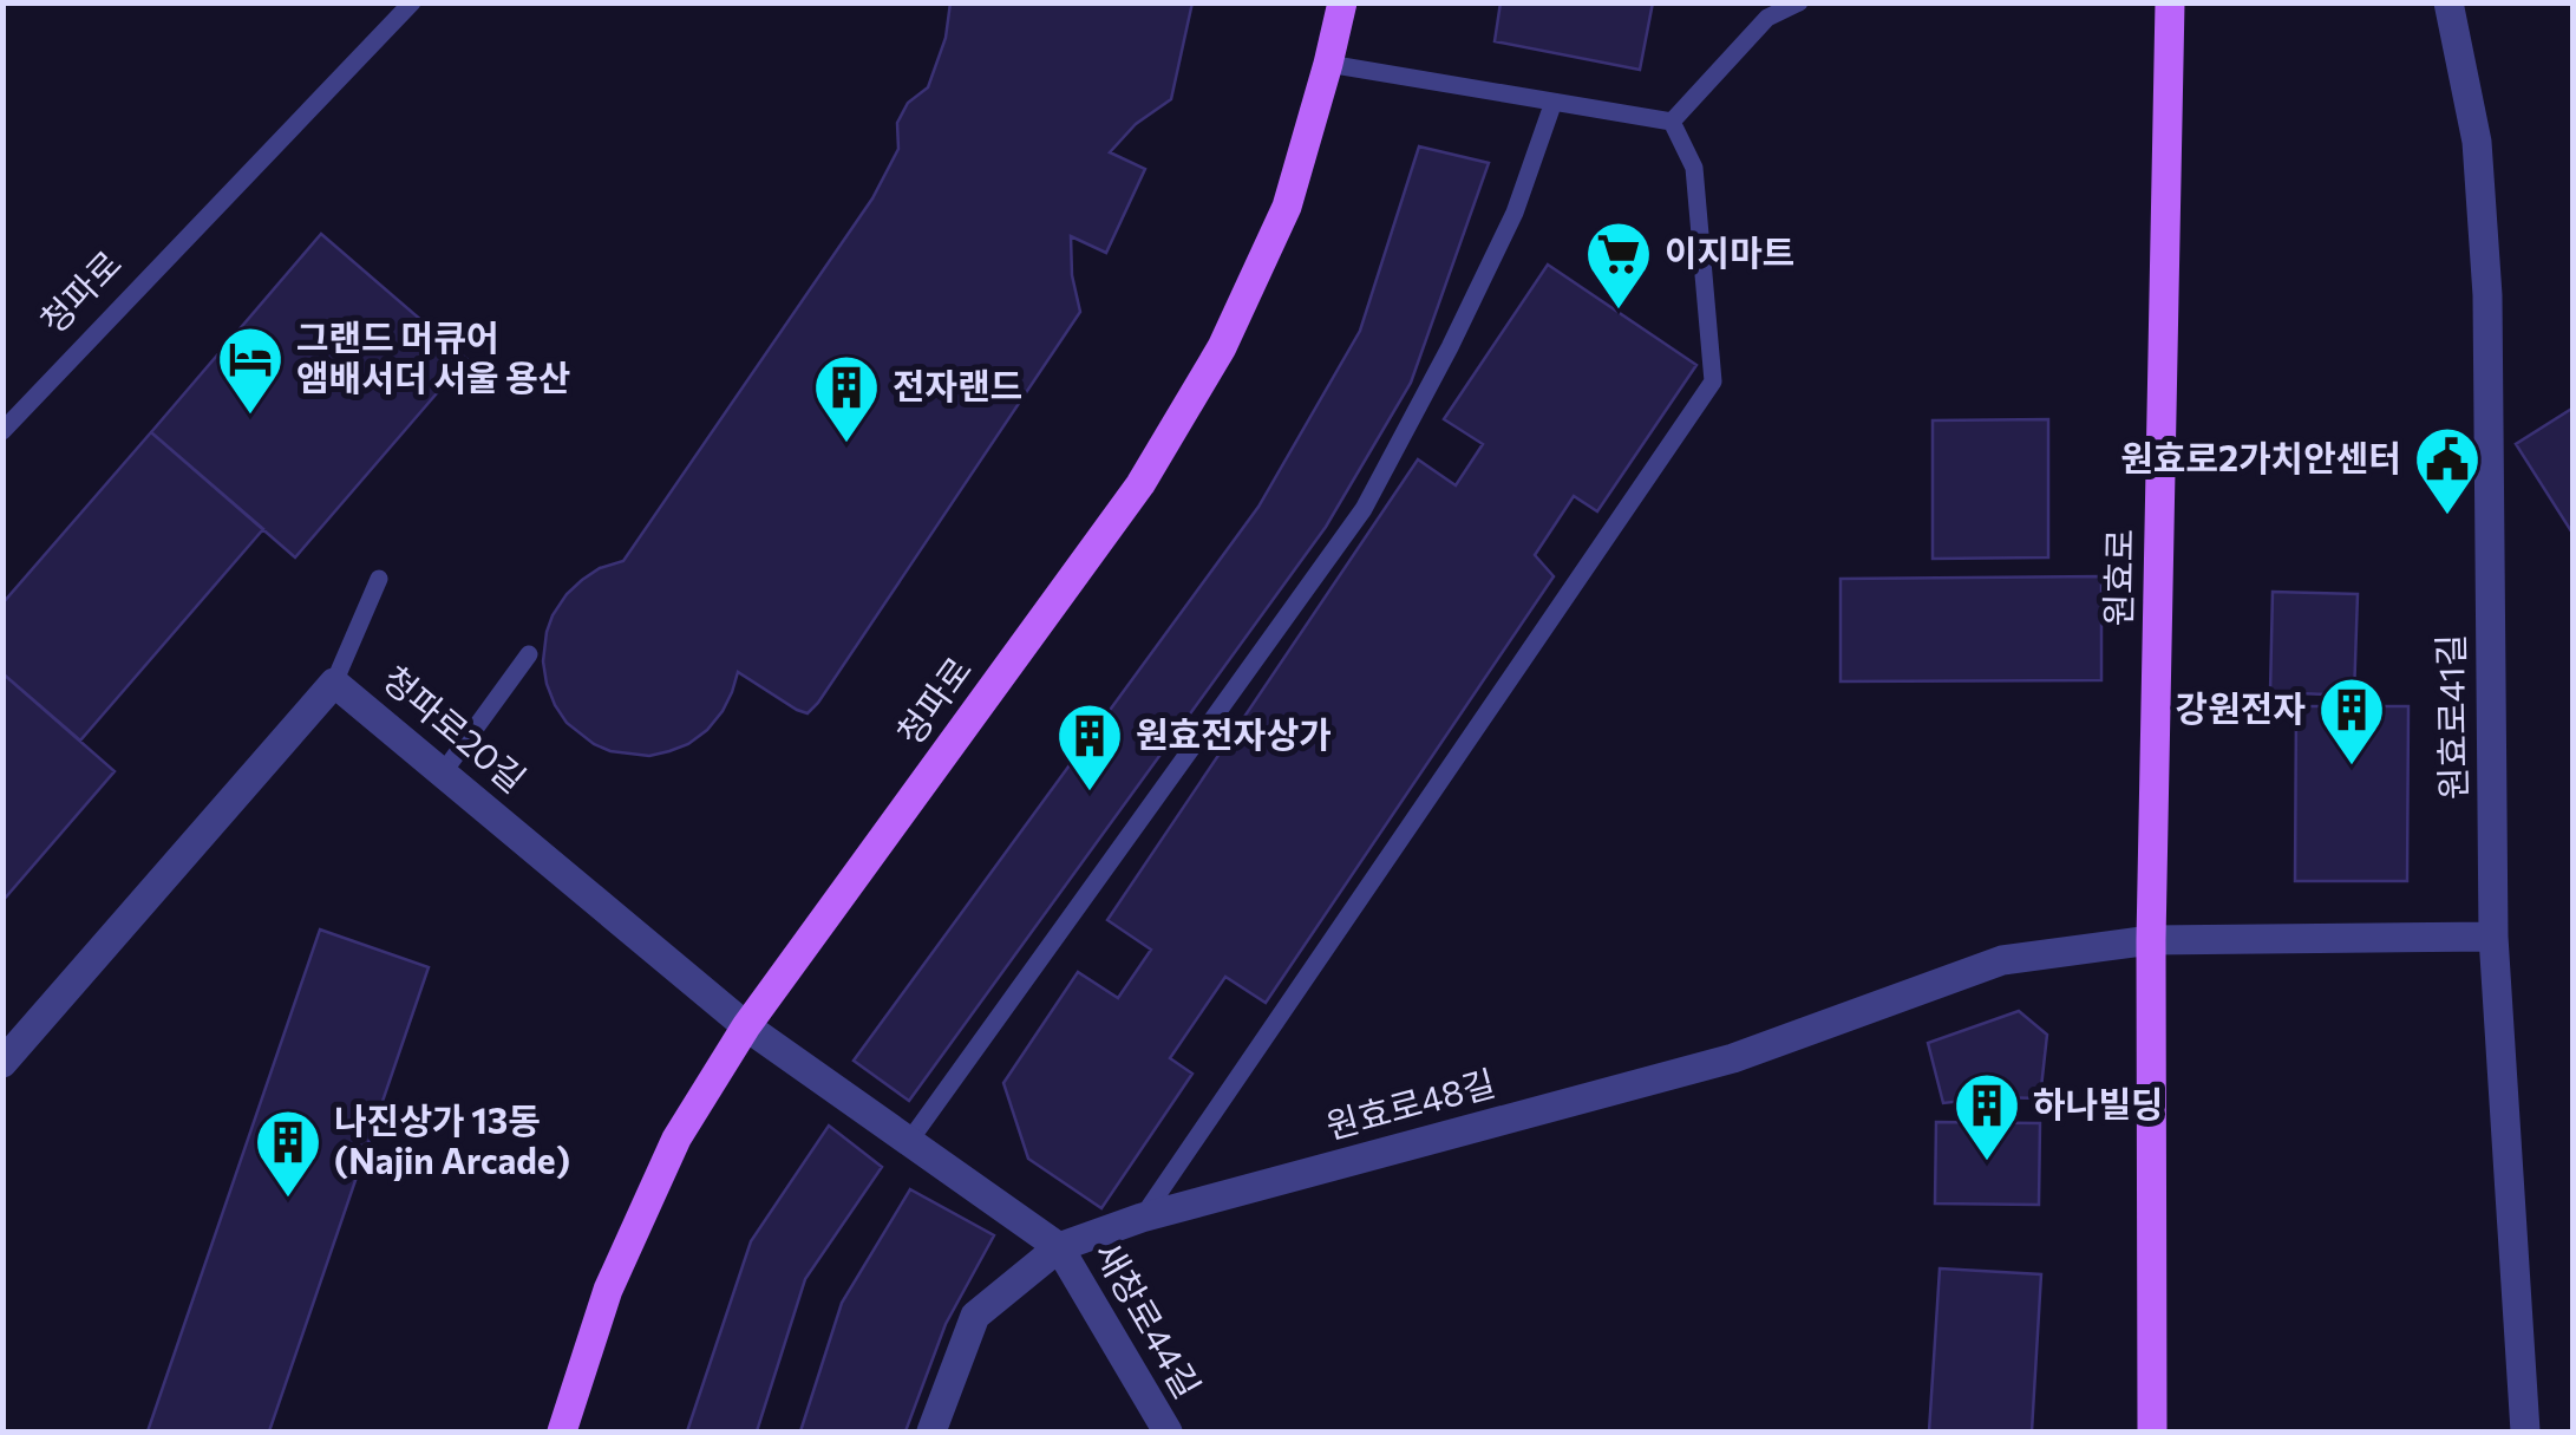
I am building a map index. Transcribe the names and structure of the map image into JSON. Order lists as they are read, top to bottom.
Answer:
{
  "streets": {
    "main road": ["청파로", "원효로"],
    "street": [
      "원효로41길",
      "청파로20길",
      "원효로48길",
      "새창로44길"
    ]
  },
  "crossings": [
    ["청파로", "청파로20길"],
    ["원효로", "원효로48길"],
    ["원효로48길", "새창로44길"]
  ],
  "places": {
    "supermarket": ["이지마트"],
    "hotel": ["그랜드 머큐어 앰배서더 서울 용산"],
    "building": [
      "전자랜드",
      "강원전자",
      "원효전자상가",
      "하나빌딩",
      "나진상가 13동 (Najin Arcade)"
    ],
    "public building": ["원효로2가치안센터"]
  }
}
